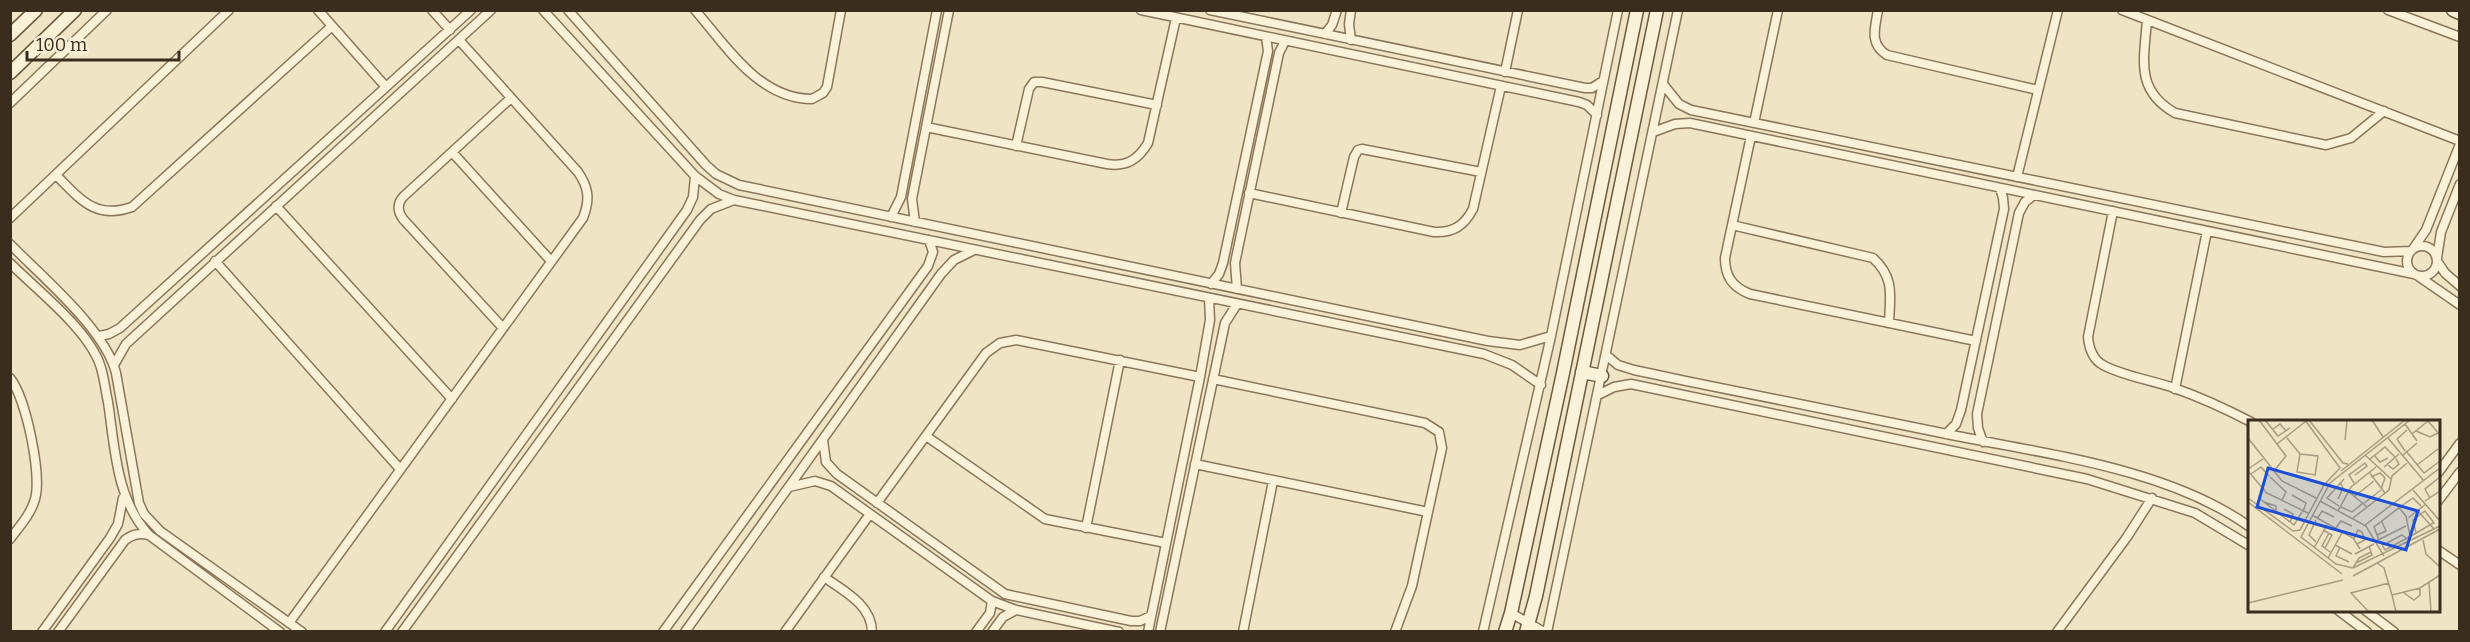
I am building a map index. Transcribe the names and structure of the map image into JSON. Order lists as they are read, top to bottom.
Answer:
{
  "scale_bar": "100 m"
}
